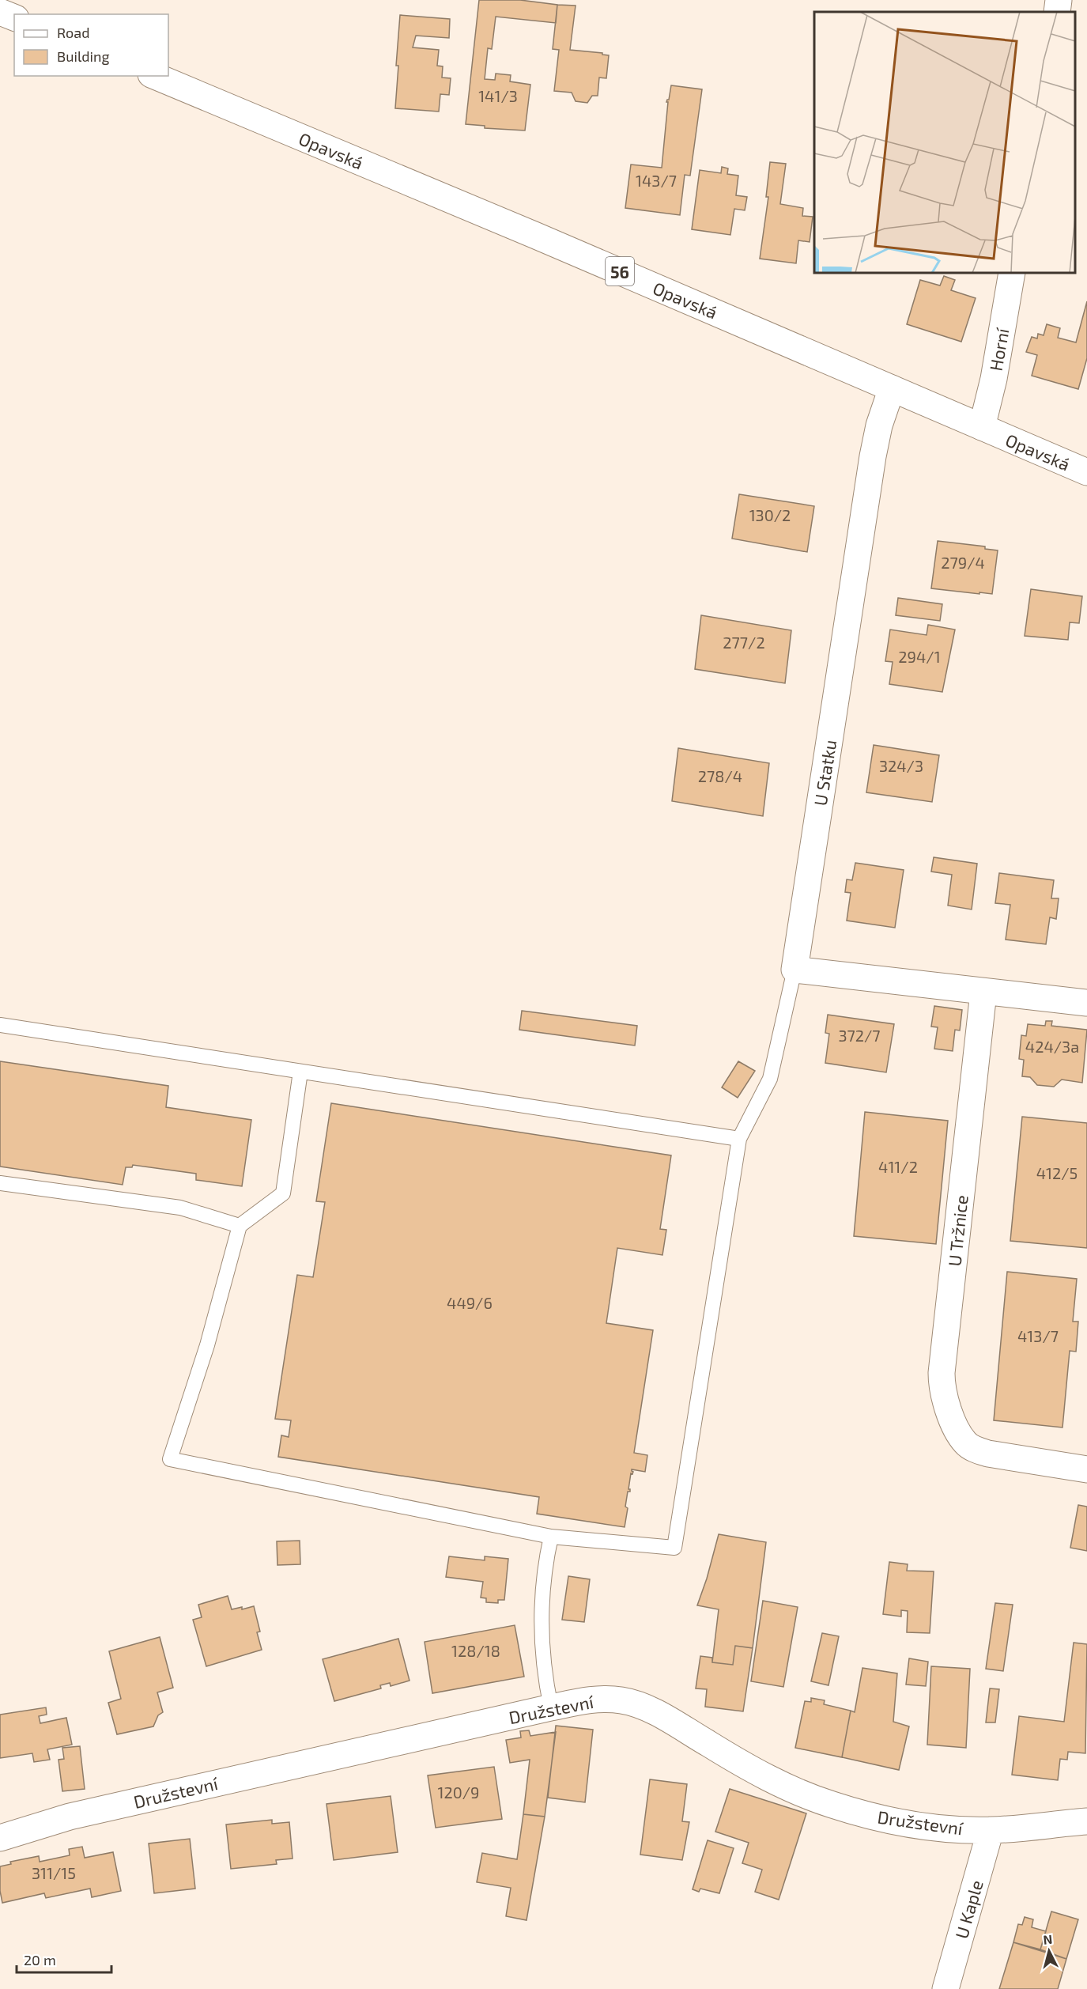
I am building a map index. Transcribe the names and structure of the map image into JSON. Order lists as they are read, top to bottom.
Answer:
{
  "streets": {
    "street": [
      "Opavská",
      "56",
      "Horní",
      "U Statku",
      "U Tržnice",
      "Družstevní",
      "U Kaple"
    ]
  },
  "crossings": [
    ["Opavská", "Horní"],
    ["Opavská", "U Statku"],
    ["Družstevní", "U Kaple"]
  ],
  "house_numbers": [
    "141/3",
    "143/7",
    "130/2",
    "279/4",
    "277/2",
    "294/1",
    "324/3",
    "278/4",
    "372/7",
    "424/3a",
    "411/2",
    "412/5",
    "449/6",
    "413/7",
    "128/18",
    "120/9",
    "311/15"
  ],
  "legend": ["Road", "Building"],
  "scale_bar": "20 m",
  "north": "top"
}
